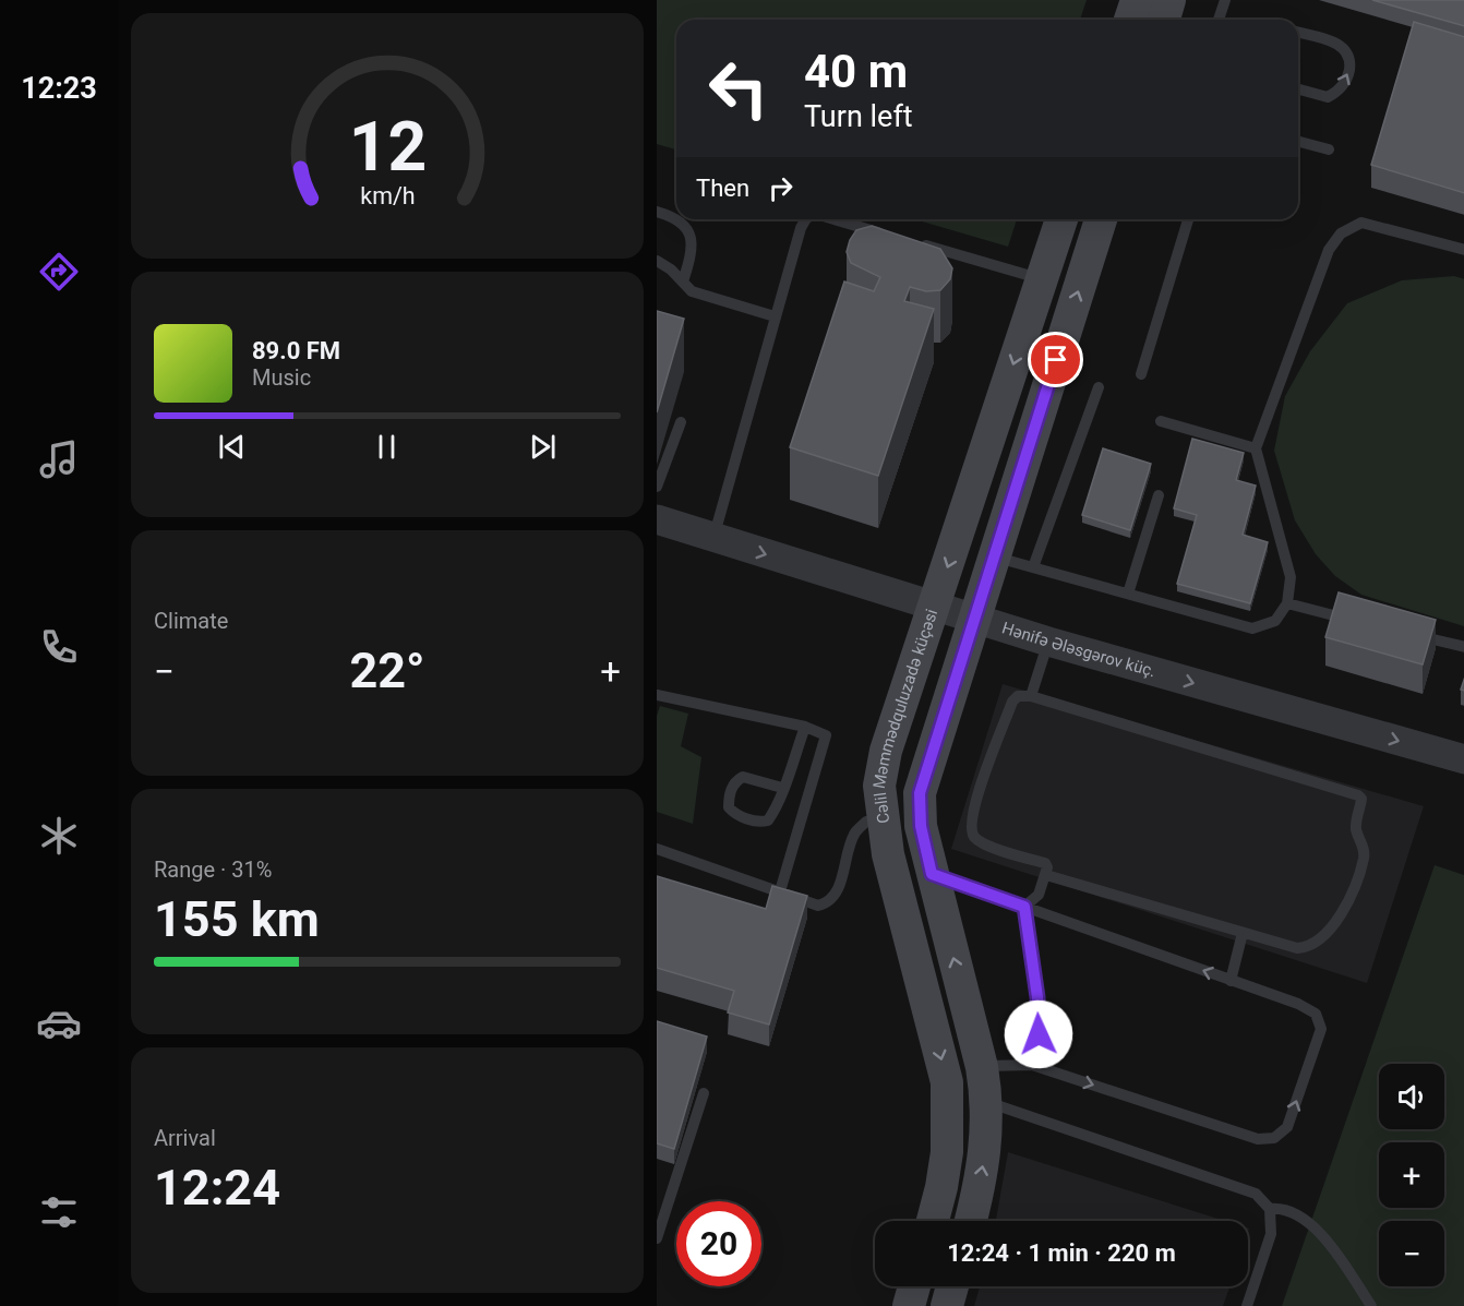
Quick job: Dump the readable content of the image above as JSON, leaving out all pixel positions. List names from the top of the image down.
{
  "streets": {
    "main road": ["Cəlil Məmmədquluzadə küçəsi"],
    "street": ["Hənifə Ələsgərov küç."]
  },
  "crossings": [
    ["Hənifə Ələsgərov küç.", "Cəlil Məmmədquluzadə küçəsi"]
  ],
  "one_way": ["Hənifə Ələsgərov küç."],
  "page": {
    "tabs": "12:23",
    "turn": ["40 m", "Turn left"],
    "then": "Then",
    "song": ["89.0 FM", "Music"],
    "tile": [
      "Climate",
      ["Range · 31%", "155 km"],
      ["Arrival", "12:24"]
    ],
    "heat": ["−", "22°", "+"],
    "map_buttons": ["+", "−"],
    "limit": "20",
    "trip": "12:24 · 1 min · 220 m",
    "gauge": ["12", "km/h"]
  }
}
